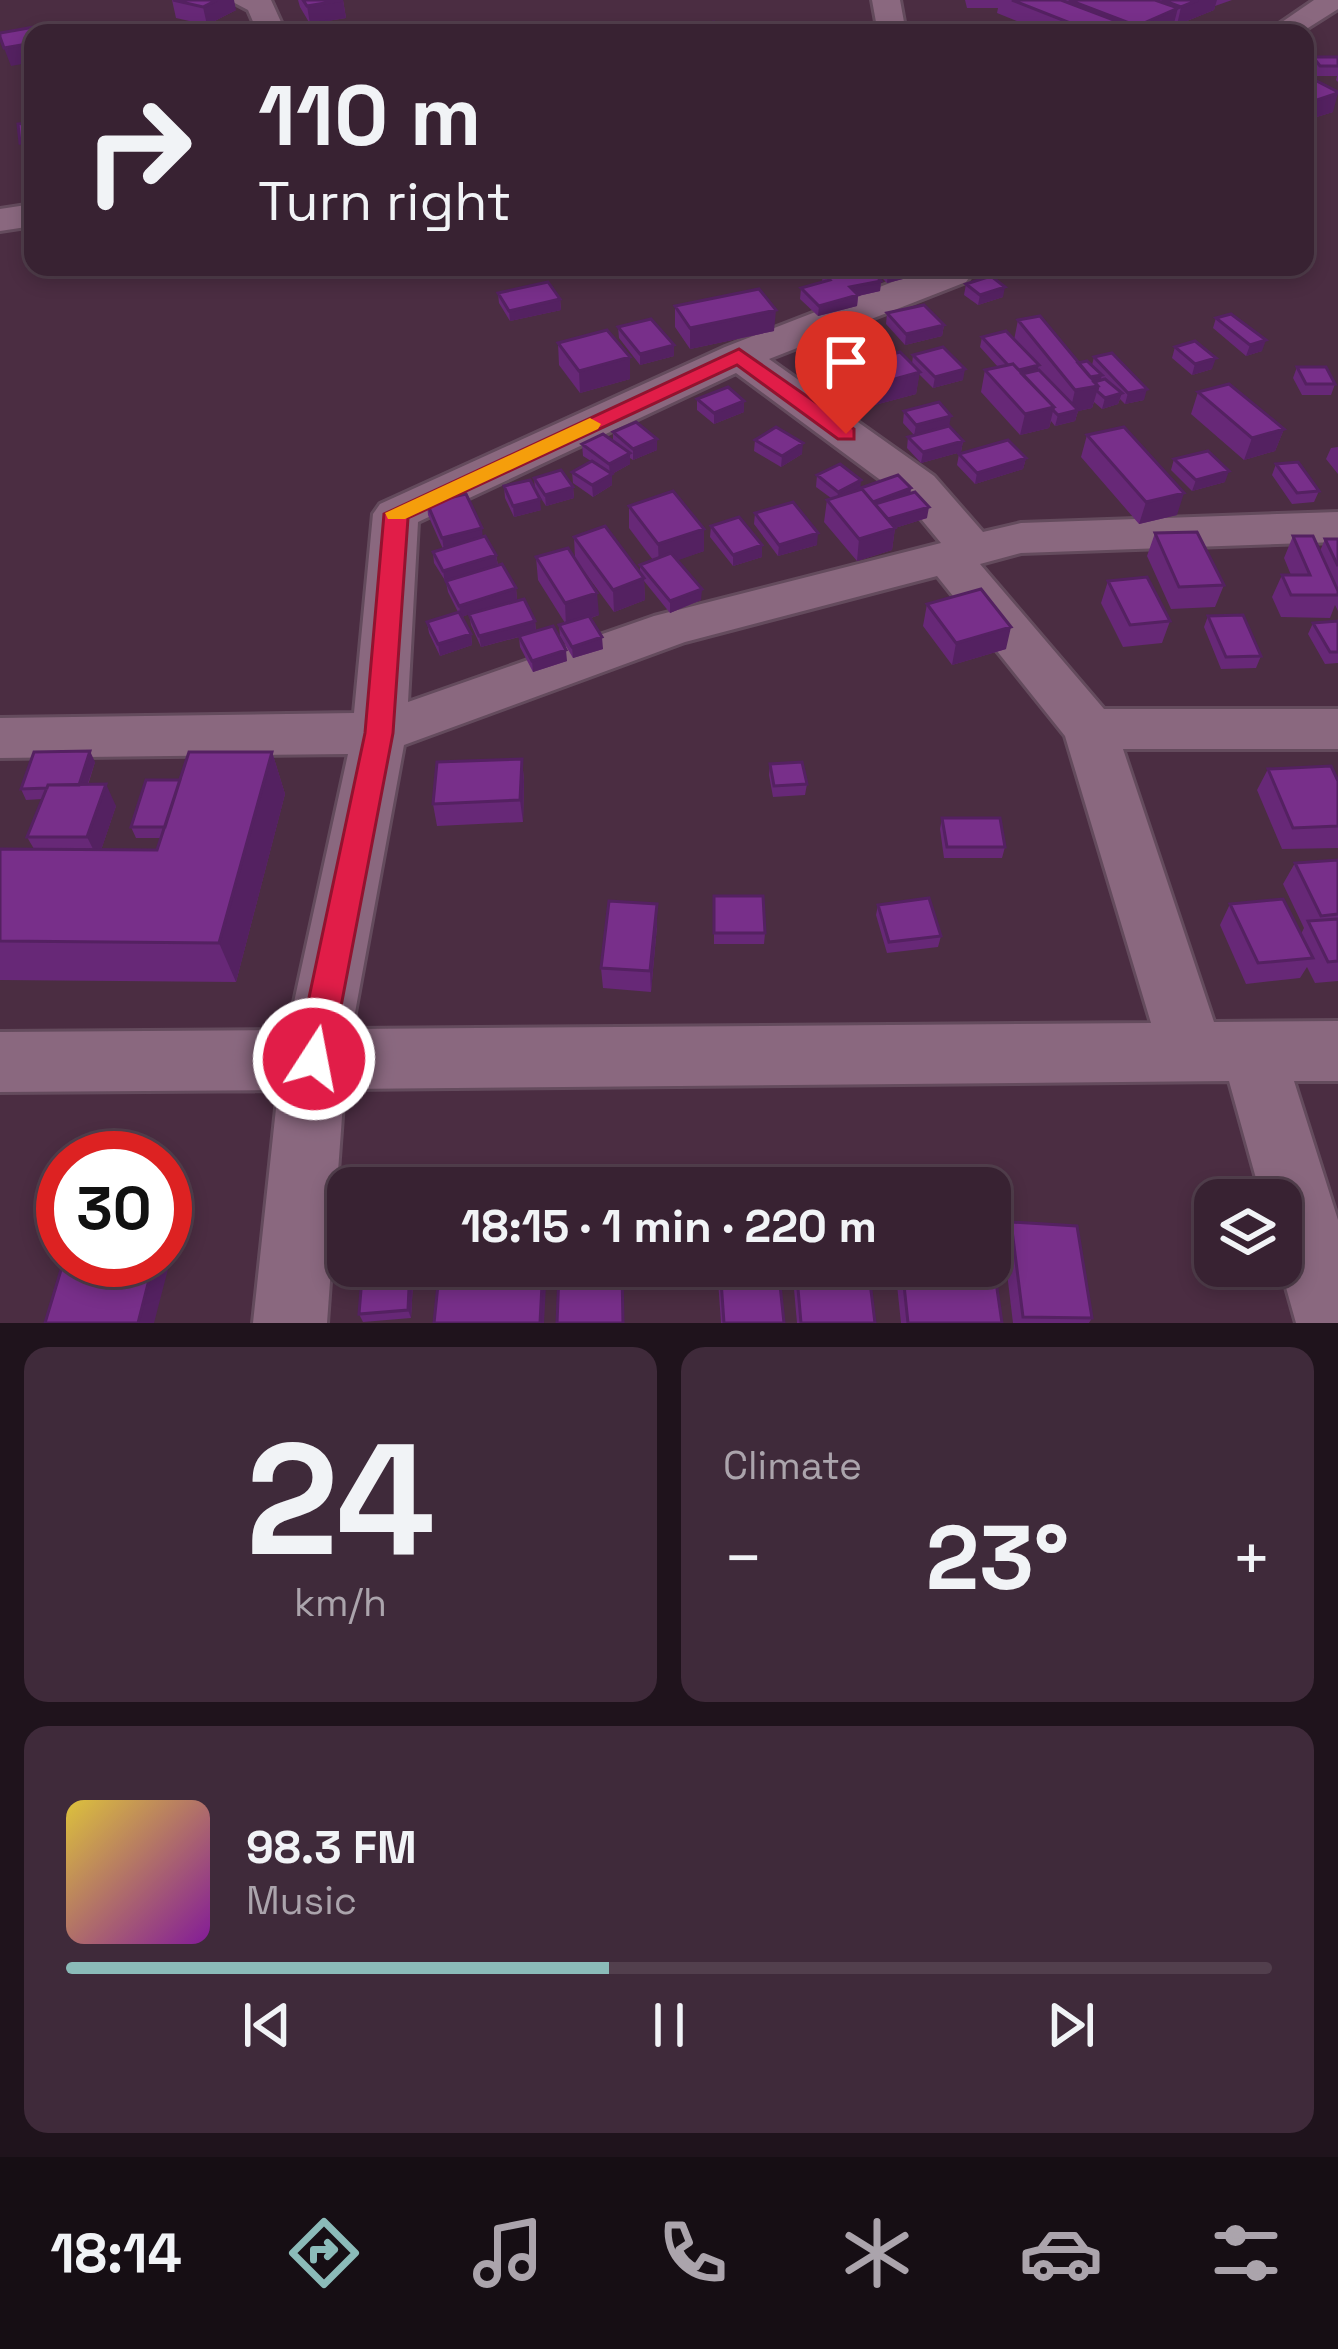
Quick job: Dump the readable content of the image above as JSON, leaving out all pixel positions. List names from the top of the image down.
{
  "page": {
    "turn": ["110 m", "Turn right"],
    "limit": "30",
    "trip": "18:15 · 1 min · 220 m",
    "tile": [
      ["24", "km/h"],
      "Climate"
    ],
    "heat": ["−", "23°", "+"],
    "song": ["98.3 FM", "Music"],
    "tabs": "18:14"
  }
}
